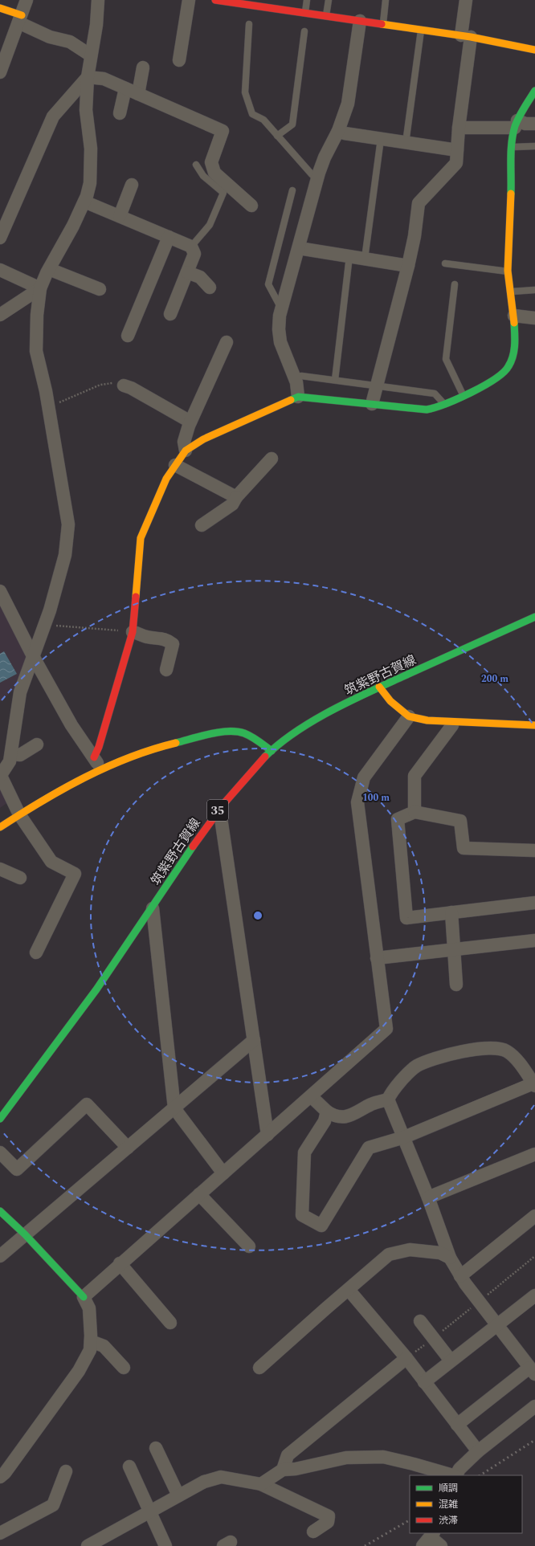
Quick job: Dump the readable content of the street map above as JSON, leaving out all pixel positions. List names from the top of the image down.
{
  "streets": {
    "street": ["筑紫野古賀線", "35"]
  },
  "legend": ["順調", "混雑", "渋滞"],
  "rings": ["200 m", "100 m"]
}
